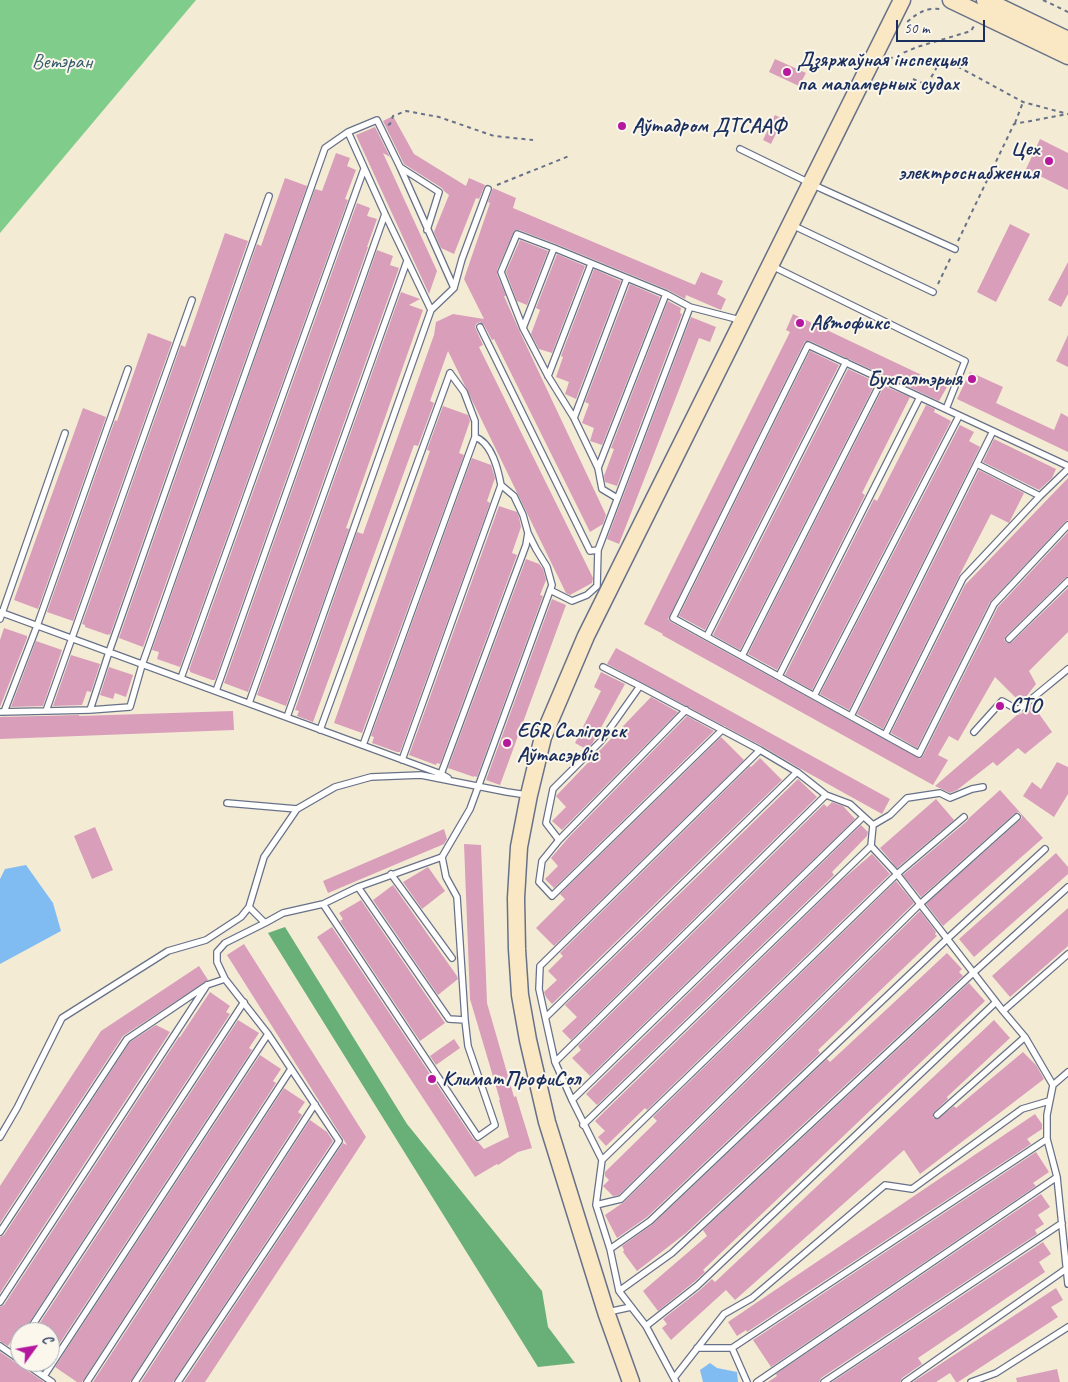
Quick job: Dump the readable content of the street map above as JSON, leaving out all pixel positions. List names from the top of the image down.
{
  "parks": ["Ветэран"],
  "places": [
    "Дзяржаўная інспекцыя па маламерных судах",
    "Аўтадром ДТСААФ",
    "Цех электроснабжения",
    "Автофикс",
    "Бухгалтэрыя",
    "СТО",
    "EGR Салігорск Аўтасэрвіс",
    "КлиматПрофиСол"
  ],
  "scale_bar": "50 m",
  "north": "top right"
}
